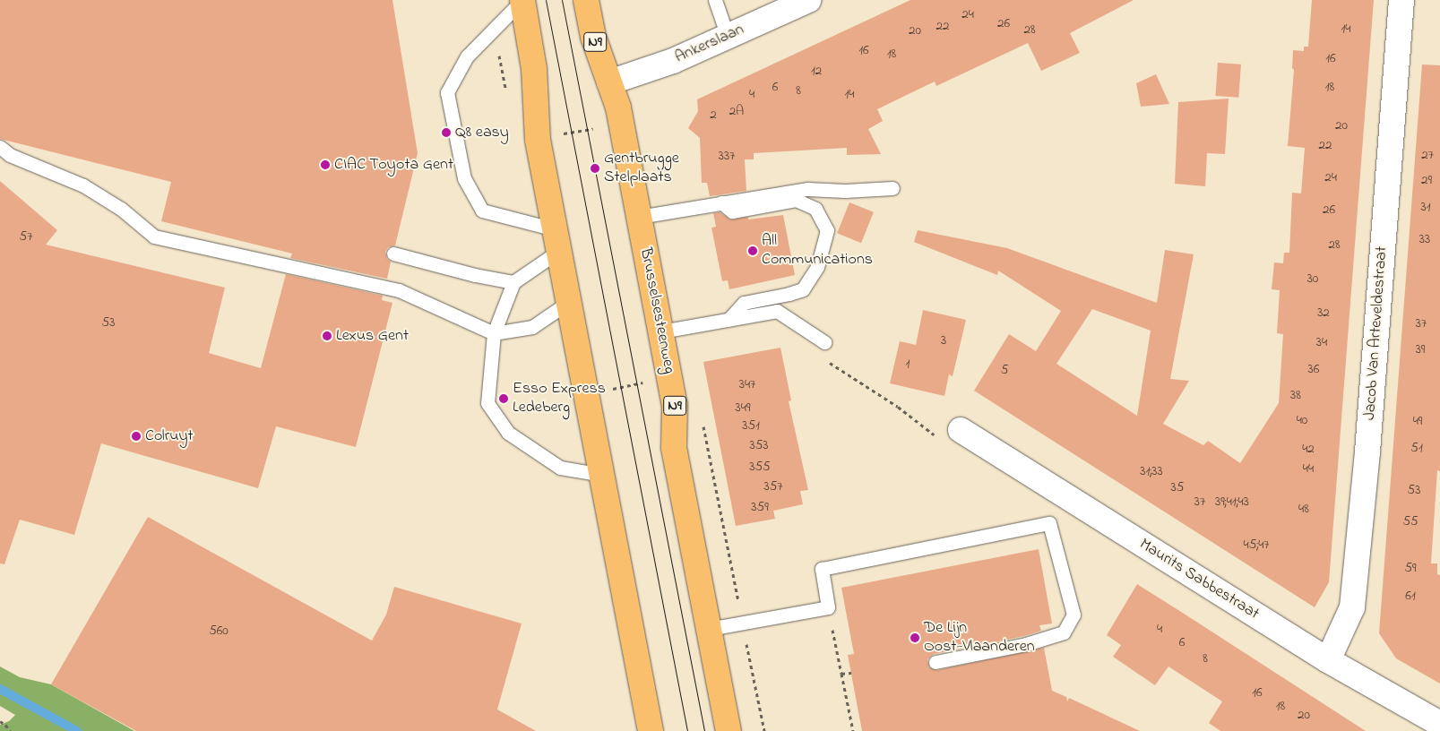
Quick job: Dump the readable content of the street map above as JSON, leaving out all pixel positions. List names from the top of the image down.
{
  "streets": {
    "main road": ["N9", "Brusselsesteenweg"],
    "street": ["Ankerslaan", "Jacob Van Arteveldestraat", "Maurits Sabbestraat"]
  },
  "crossings": [
    ["Ankerslaan", "Brusselsesteenweg"],
    ["Jacob Van Arteveldestraat", "Maurits Sabbestraat"]
  ],
  "places": [
    "Q8 easy",
    "CIAC Toyota Gent",
    "Gentbrugge Stelplaats",
    "All Communications",
    "Lexus Gent",
    "Esso Express Ledeberg",
    "Colruyt",
    "De Lijn Oost-Vlaanderen"
  ],
  "house_numbers": [
    "24",
    "26",
    "22",
    "14",
    "28",
    "20",
    "16",
    "18",
    "16",
    "12",
    "6",
    "18",
    "8",
    "4",
    "14",
    "2A",
    "2",
    "20",
    "22",
    "27",
    "337",
    "24",
    "29",
    "31",
    "26",
    "57",
    "33",
    "28",
    "30",
    "32",
    "53",
    "37",
    "3",
    "34",
    "39",
    "1",
    "36",
    "5",
    "347",
    "38",
    "349",
    "40",
    "49",
    "351",
    "353",
    "51",
    "42",
    "355",
    "44",
    "31;33",
    "357",
    "35",
    "53",
    "37",
    "39;41;43",
    "359",
    "48",
    "55",
    "45;47",
    "59",
    "61",
    "4",
    "560",
    "6",
    "8",
    "16",
    "18",
    "20"
  ]
}
